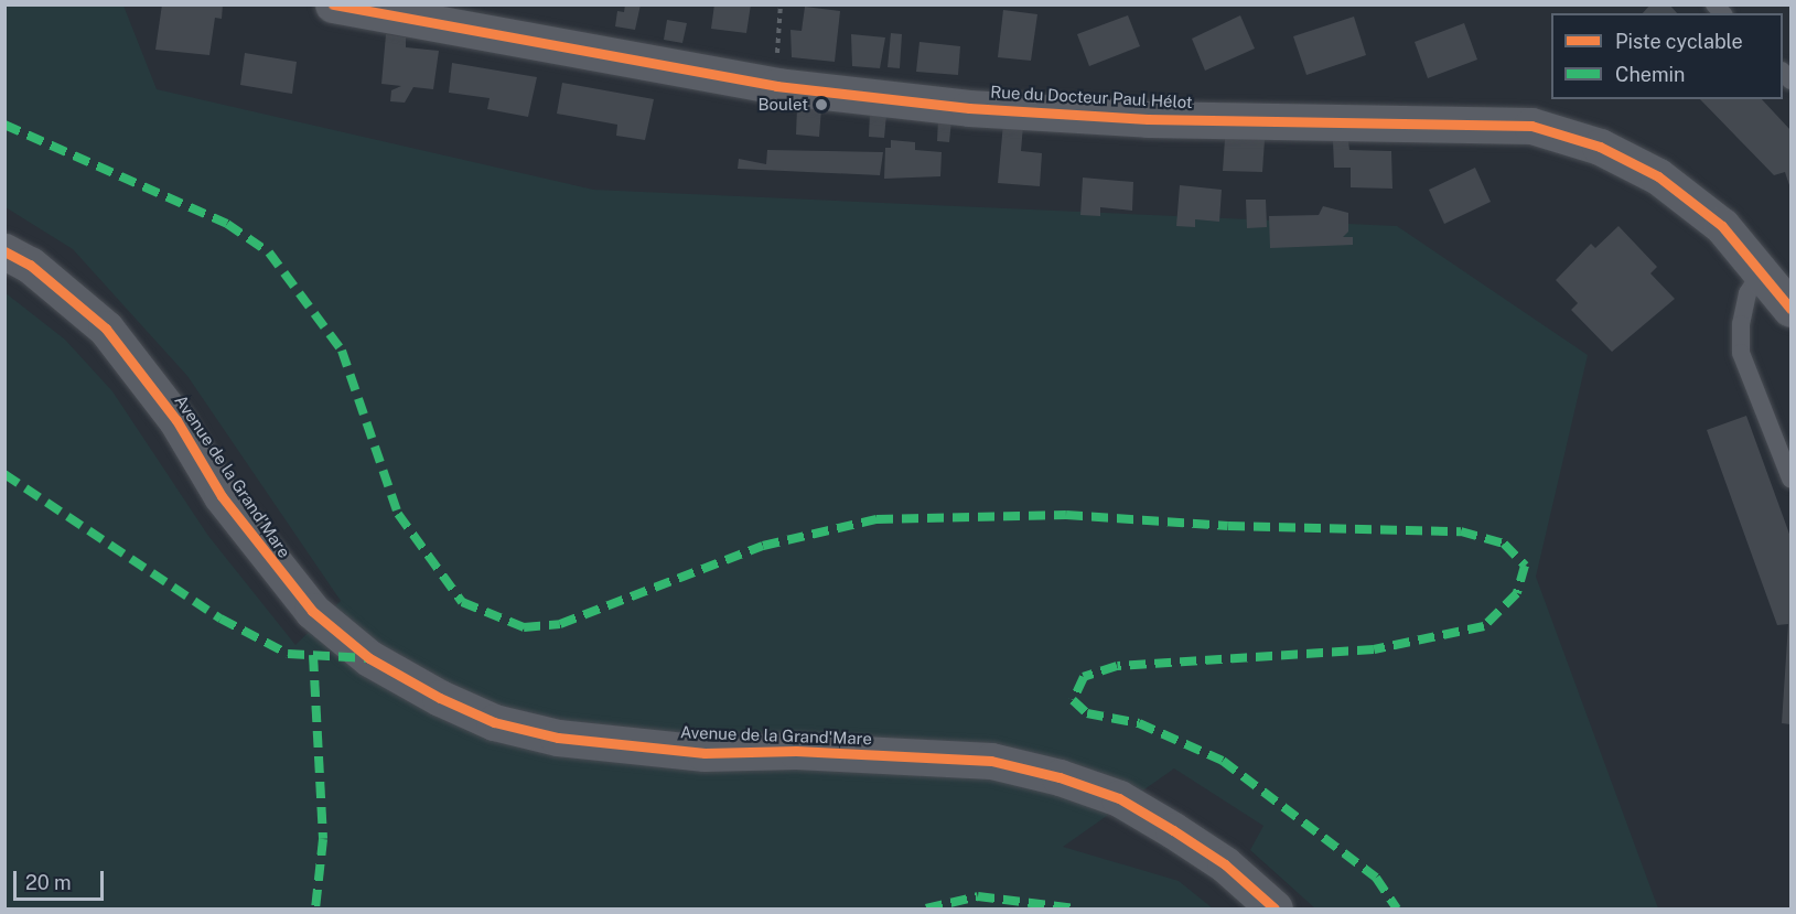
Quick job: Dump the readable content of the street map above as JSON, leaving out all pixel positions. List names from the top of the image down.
{
  "streets": {
    "street": ["Rue du Docteur Paul Hélot", "Avenue de la Grand'Mare"]
  },
  "places": ["Boulet"],
  "legend": ["Piste cyclable", "Chemin"],
  "scale_bar": "20 m"
}
